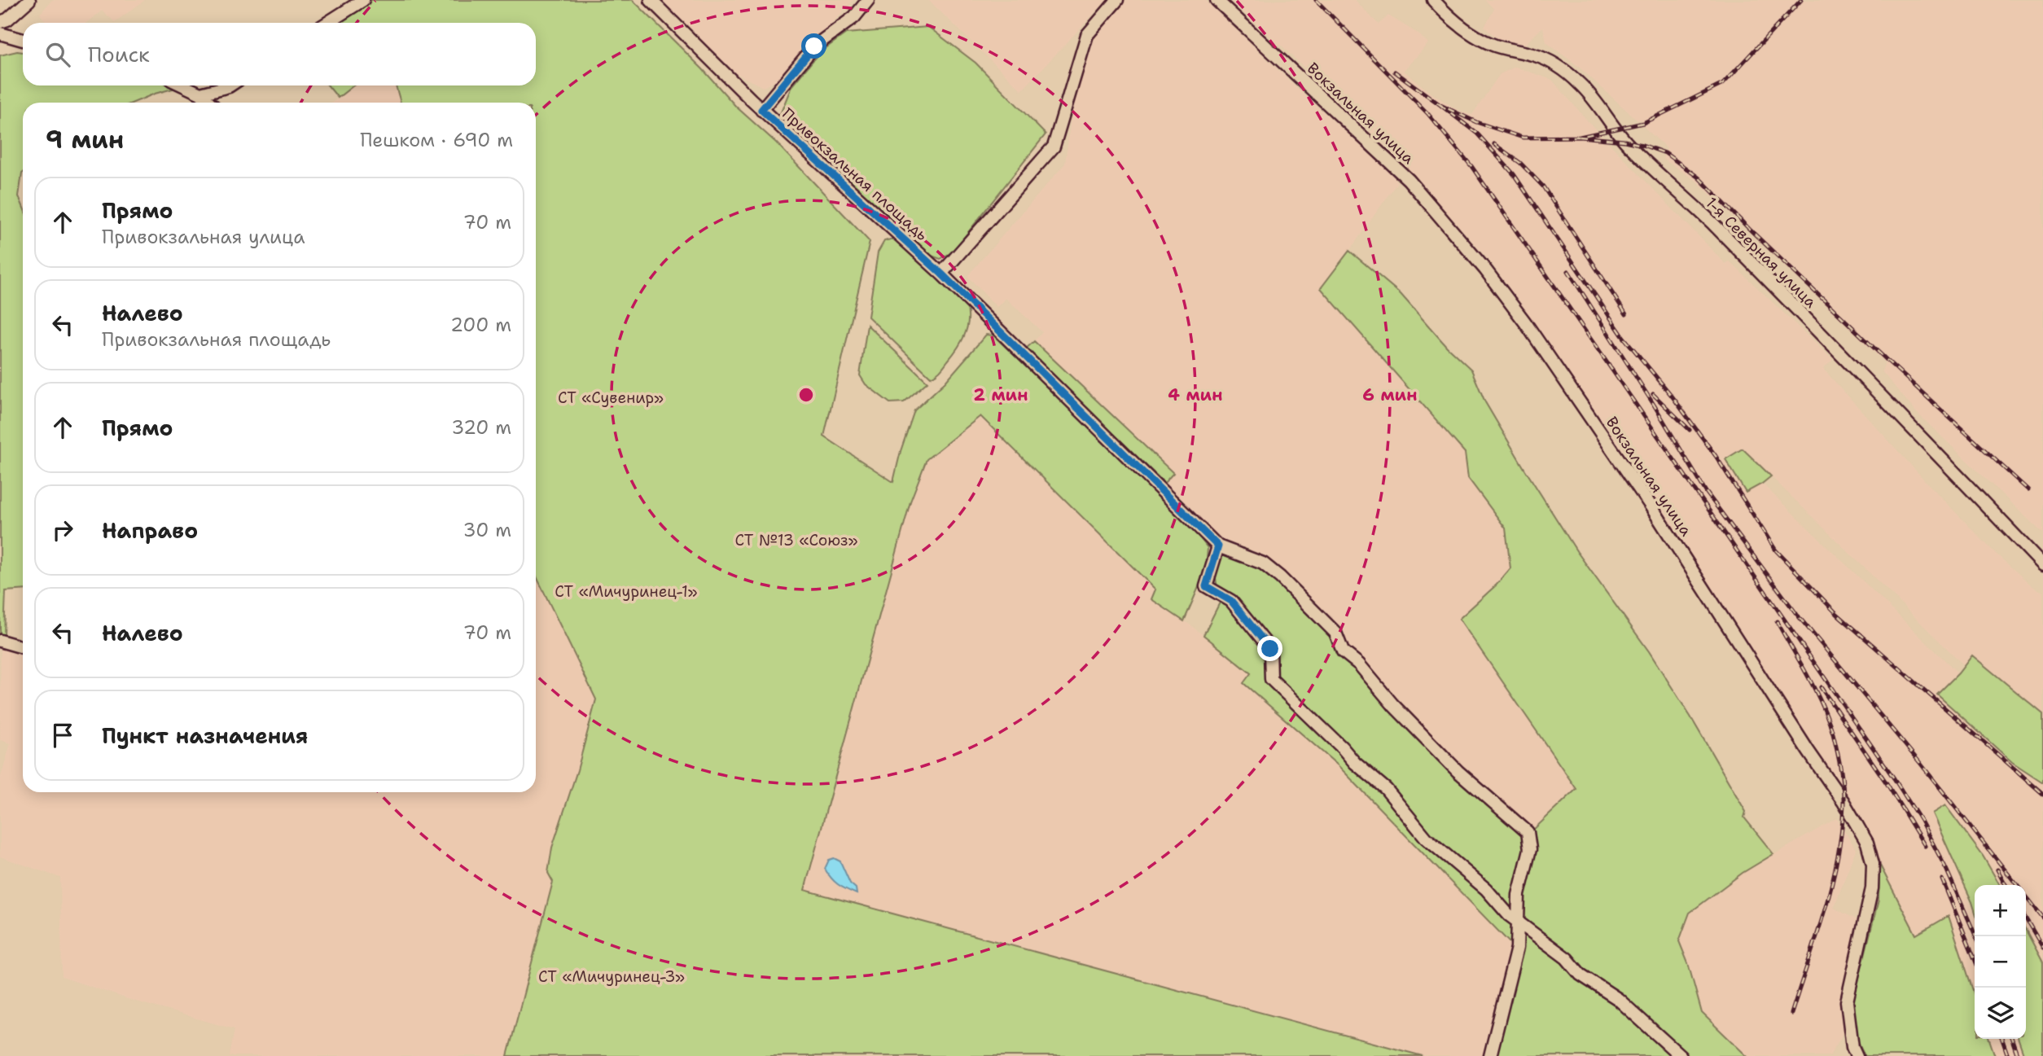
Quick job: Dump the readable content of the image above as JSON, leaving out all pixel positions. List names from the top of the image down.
{
  "streets": {
    "street": ["Вокзальная улица", "Привокзальная площадь", "1-я Северная улица"]
  },
  "parks": [
    "СТ «Сувенир»",
    "СТ №13 «Союз»",
    "СТ «Мичуринец-1»",
    "СТ «Мичуринец-3»"
  ],
  "page": {
    "search": "Поиск",
    "heading": ["9 мин", "Пешком · 690 m"],
    "list": [
      ["Прямо", "Привокзальная улица", "70 m"],
      ["Налево", "Привокзальная площадь", "200 m"],
      ["Прямо", "320 m"],
      ["Направо", "30 m"],
      ["Налево", "70 m"],
      "Пункт назначения"
    ],
    "map_buttons": ["+", "−"]
  },
  "rings": ["2 мин", "4 мин", "6 мин"]
}
